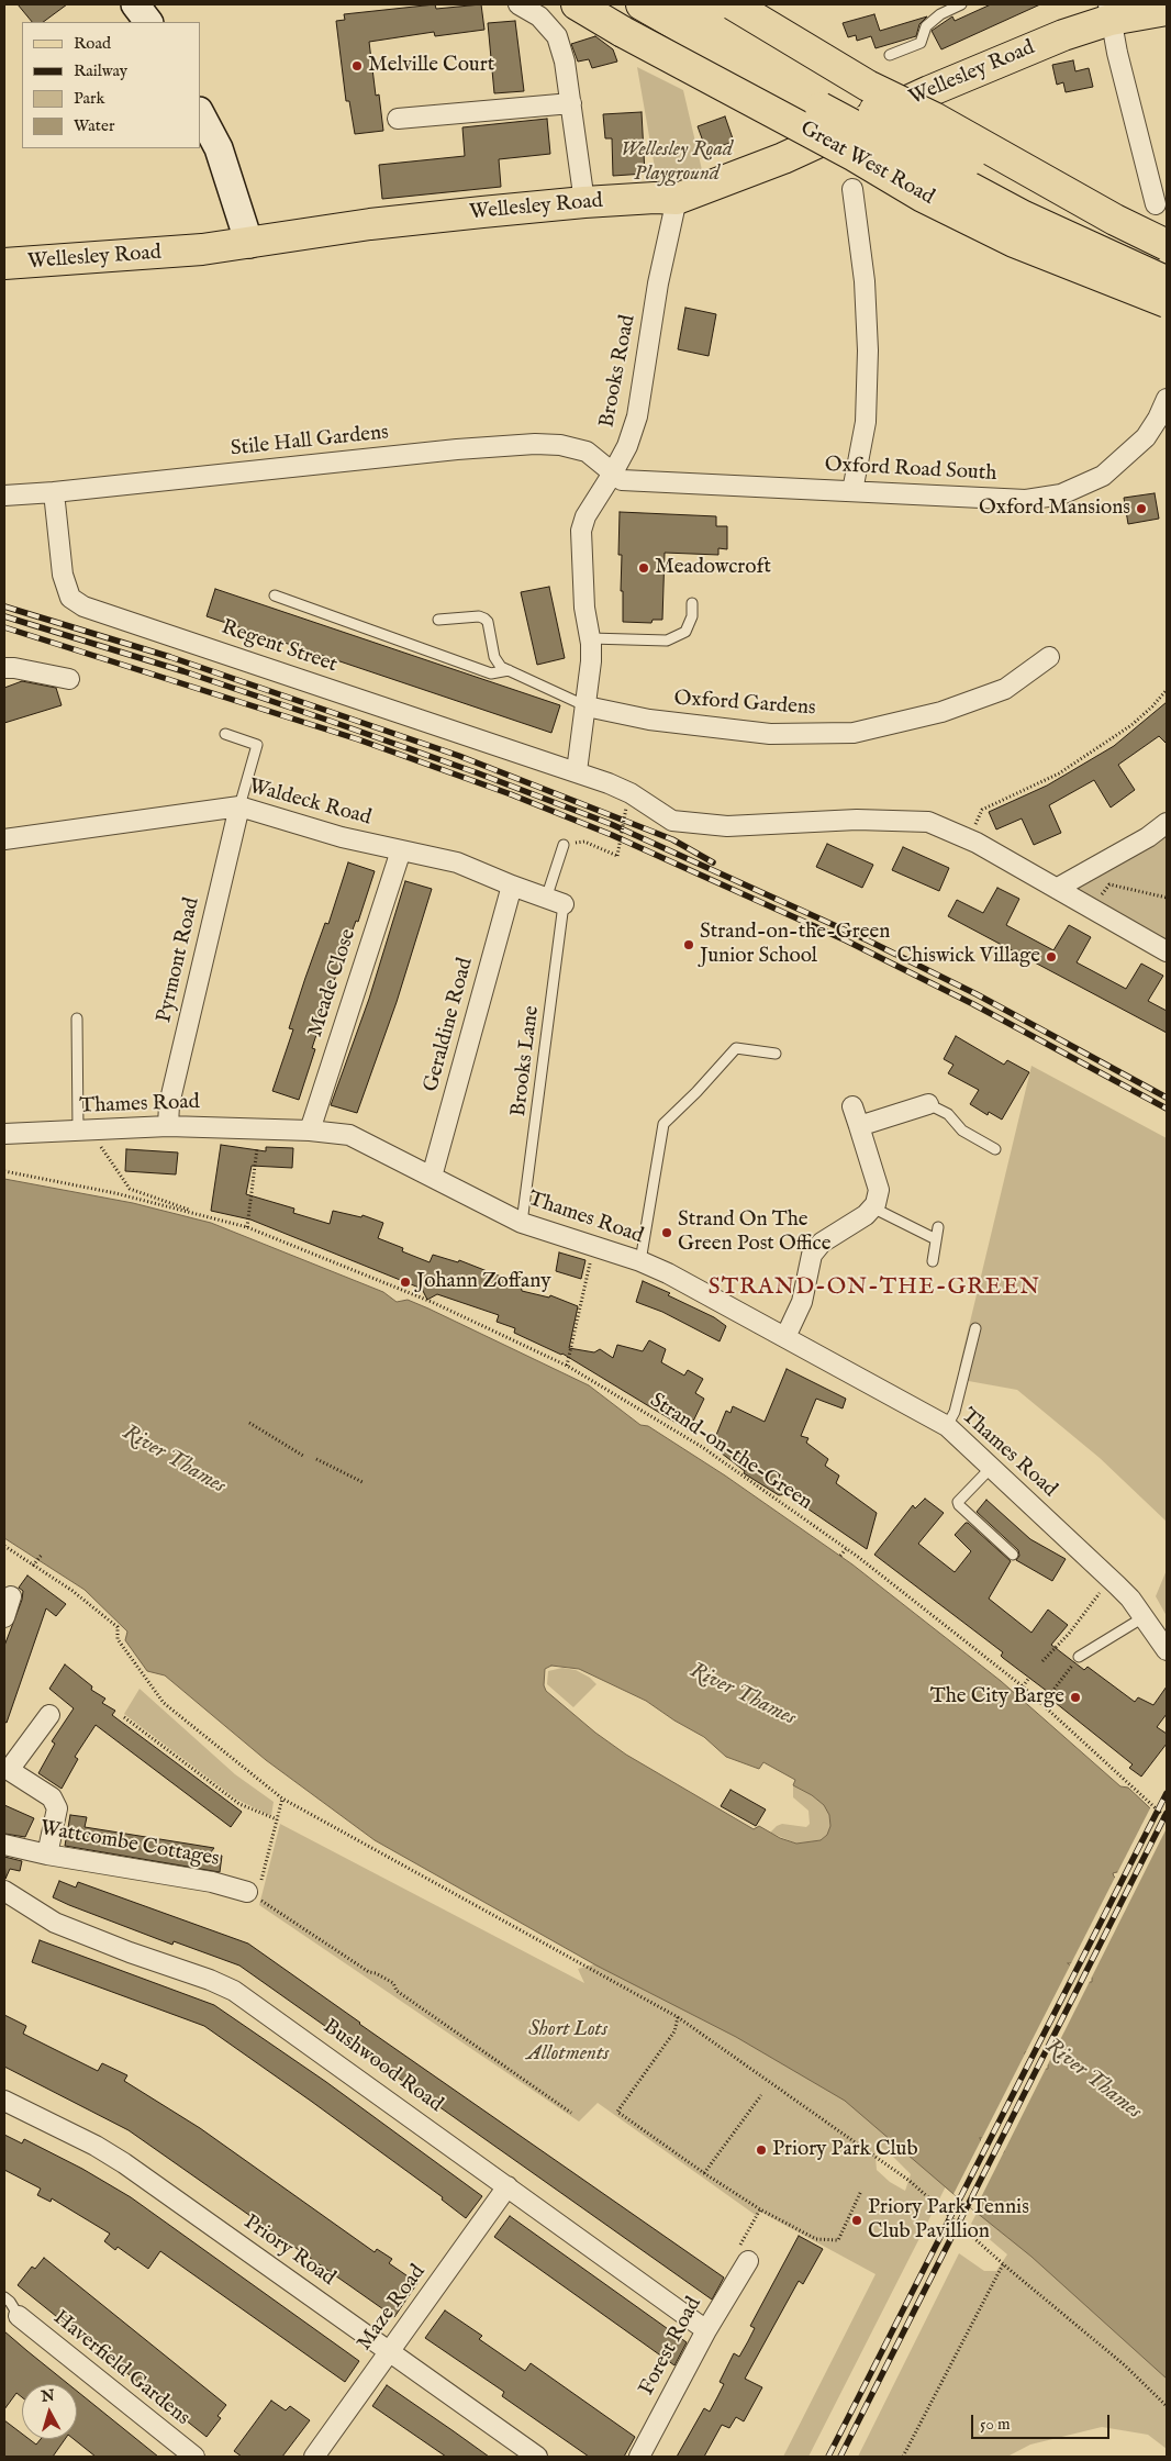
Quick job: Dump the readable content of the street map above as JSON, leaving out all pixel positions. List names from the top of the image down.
{
  "streets": {
    "main road": ["Wellesley Road", "Great West Road"],
    "street": [
      "Brooks Road",
      "Stile Hall Gardens",
      "Oxford Road South",
      "Regent Street",
      "Oxford Gardens",
      "Waldeck Road",
      "Pyrmont Road",
      "Meade Close",
      "Geraldine Road",
      "Thames Road",
      "Wattcombe Cottages",
      "Bushwood Road",
      "Priory Road",
      "Maze Road",
      "Forest Road",
      "Haverfield Gardens"
    ],
    "lane": ["Brooks Lane"],
    "path": ["Strand-on-the-Green"]
  },
  "crossings": [
    ["Wellesley Road", "Brooks Road"],
    ["Brooks Road", "Stile Hall Gardens"],
    ["Brooks Road", "Oxford Road South"],
    ["Brooks Road", "Regent Street"],
    ["Brooks Road", "Oxford Gardens"],
    ["Stile Hall Gardens", "Oxford Road South"],
    ["Stile Hall Gardens", "Regent Street"],
    ["Waldeck Road", "Pyrmont Road"],
    ["Waldeck Road", "Meade Close"],
    ["Waldeck Road", "Geraldine Road"],
    ["Waldeck Road", "Brooks Lane"],
    ["Pyrmont Road", "Thames Road"],
    ["Meade Close", "Thames Road"],
    ["Geraldine Road", "Thames Road"],
    ["Brooks Lane", "Thames Road"],
    ["Bushwood Road", "Maze Road"],
    ["Bushwood Road", "Forest Road"],
    ["Priory Road", "Maze Road"]
  ],
  "districts": ["STRAND-ON-THE-GREEN"],
  "water": ["River Thames"],
  "parks": ["Wellesley Road Playground", "Short Lots Allotments"],
  "places": [
    "Melville Court",
    "Oxford Mansions",
    "Meadowcroft",
    "Strand-on-the-Green Junior School",
    "Chiswick Village",
    "Strand On The Green Post Office",
    "Johann Zoffany",
    "The City Barge",
    "Priory Park Club",
    "Priory Park Tennis Club Pavillion"
  ],
  "legend": [
    "Road",
    "Railway",
    "Park",
    "Water"
  ],
  "scale_bar": "50 m",
  "north": "top"
}
